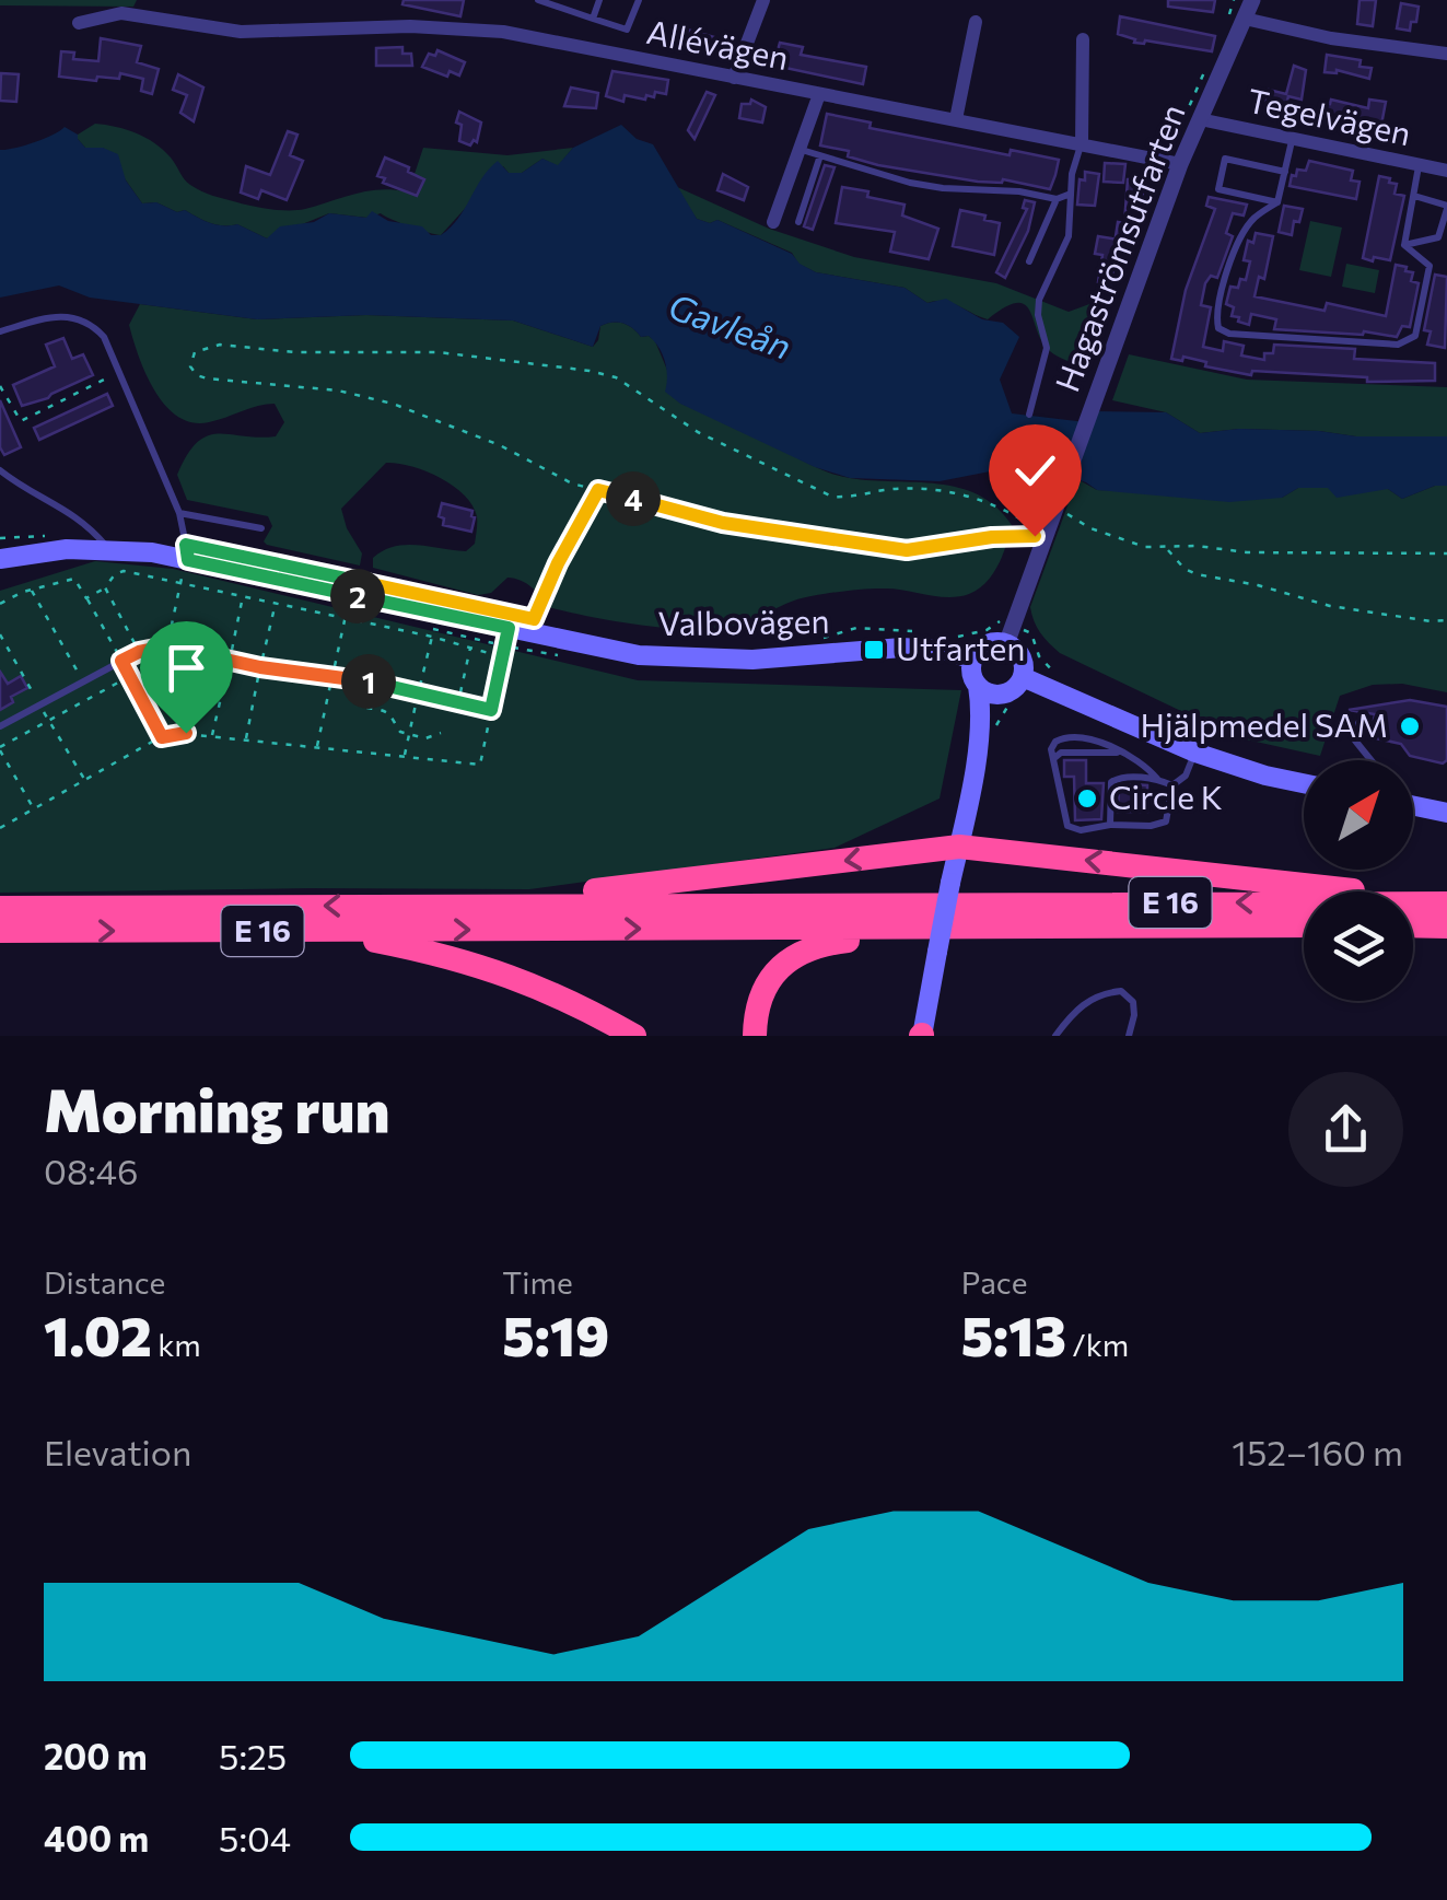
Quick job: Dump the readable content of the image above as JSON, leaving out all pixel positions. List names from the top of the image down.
{
  "streets": {
    "highway": ["E 16"],
    "main road": ["Valbovägen"],
    "street": ["Allévägen", "Tegelvägen", "Hagaströmsutfarten"]
  },
  "crossings": [
    ["Allévägen", "Hagaströmsutfarten"],
    ["Tegelvägen", "Hagaströmsutfarten"],
    ["Hagaströmsutfarten", "Valbovägen"]
  ],
  "water": ["Gavleån"],
  "places": {
    "transit": ["Utfarten"],
    "other": ["Hjälpmedel SAM", "Circle K"]
  },
  "north": "top right",
  "page": {
    "pins": ["4", "2", "1"],
    "heading": ["Morning run", "08:46"],
    "stats": [
      ["Distance", "1.02 km"],
      ["Time", "5:19"],
      ["Pace", "5:13 /km"]
    ],
    "chart": ["Elevation", "152–160 m"],
    "list": [
      {
        "name": "200 m",
        "note": "5:25"
      },
      {
        "name": "400 m",
        "note": "5:04"
      }
    ]
  }
}
